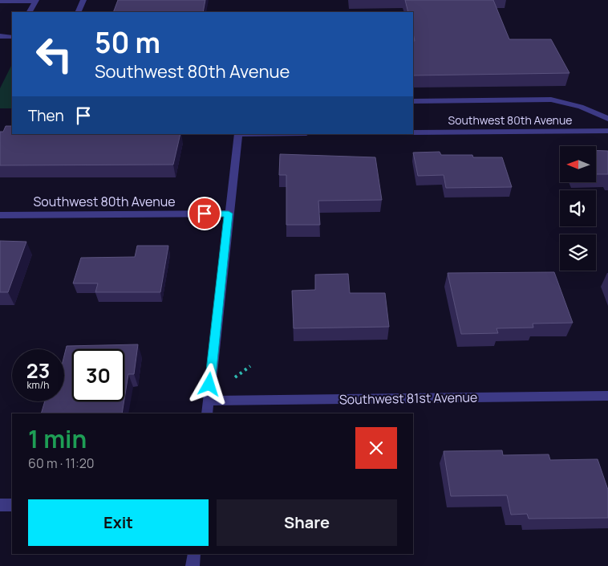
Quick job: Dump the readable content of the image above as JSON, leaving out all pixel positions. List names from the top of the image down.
{
  "streets": {
    "street": ["Southwest 80th Avenue", "Southwest 81st Avenue"]
  },
  "north": "left",
  "page": {
    "turn": ["50 m", "Southwest 80th Avenue"],
    "then": "Then",
    "speed": "23 km/h",
    "limit": "30",
    "heading": ["1 min", "60 m · 11:20"],
    "buttons": ["Exit", "Share"]
  }
}
